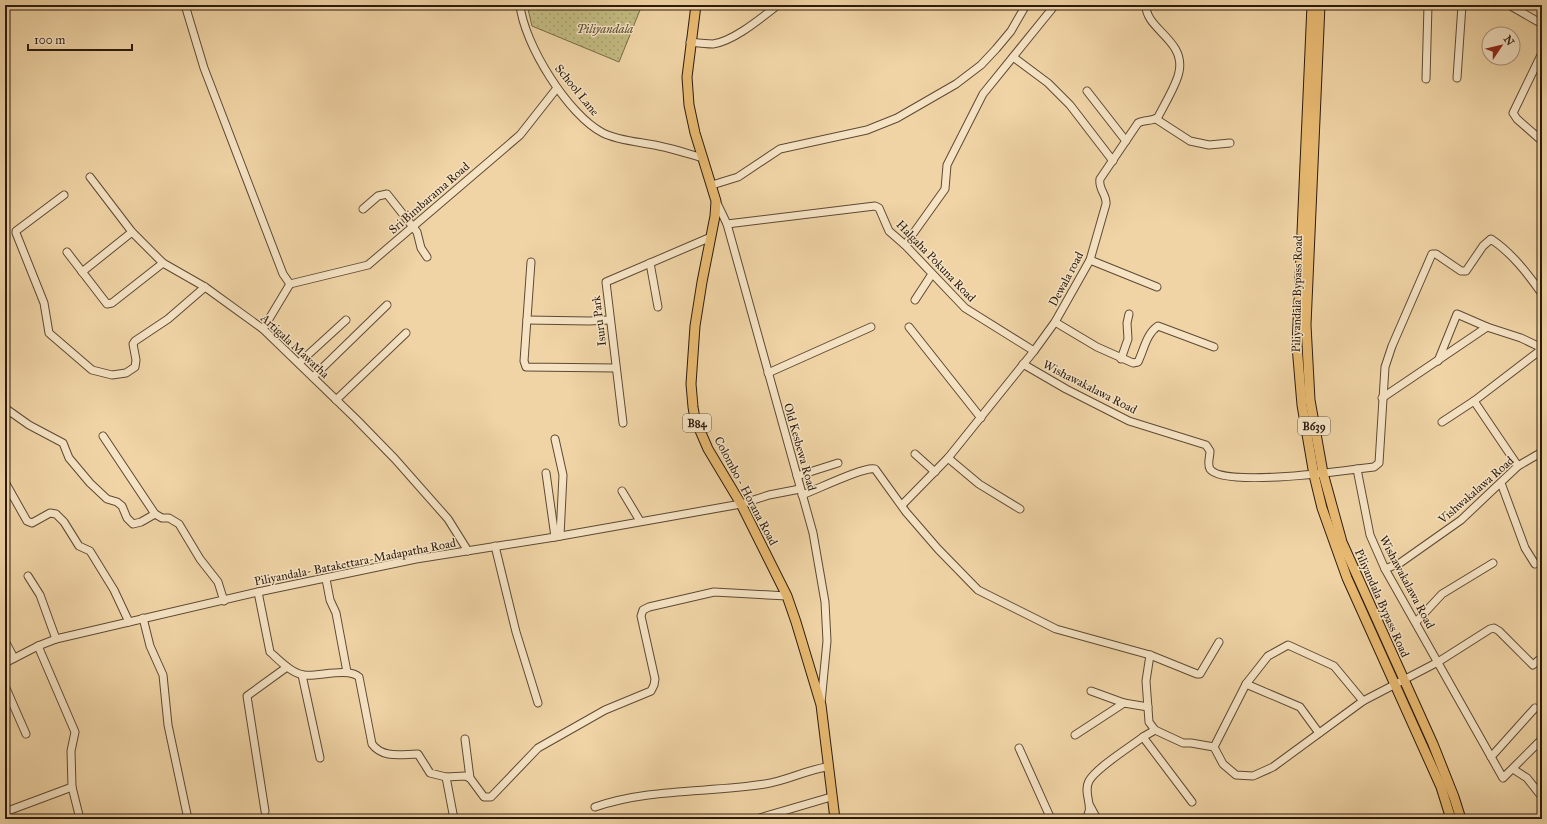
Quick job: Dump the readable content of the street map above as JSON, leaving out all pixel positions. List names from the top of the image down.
{
  "streets": {
    "main road": [
      "Piliyandala Bypass Road",
      "B84",
      "B639",
      "Colombo - Horana Road"
    ],
    "street": [
      "School Lane",
      "Sri Bimbarama Road",
      "Halgaha Pokuna Road",
      "Dewala road",
      "Isuru Park",
      "Artigala Mawatha",
      "Wishawakalawa Road",
      "Old Kesbewa Road",
      "Vishwakalawa Road",
      "Piliyandala- Batakettara-Madapatha Road"
    ]
  },
  "crossings": [
    ["School Lane", "Sri Bimbarama Road"],
    ["School Lane", "Colombo - Horana Road"],
    ["Halgaha Pokuna Road", "Dewala road"],
    ["Halgaha Pokuna Road", "Old Kesbewa Road"],
    ["Dewala road", "Wishawakalawa Road"],
    ["Piliyandala Bypass Road", "Wishawakalawa Road"],
    ["Isuru Park", "Colombo - Horana Road"],
    ["Artigala Mawatha", "Piliyandala- Batakettara-Madapatha Road"],
    ["Wishawakalawa Road", "Vishwakalawa Road"],
    ["Old Kesbewa Road", "Colombo - Horana Road"],
    ["Old Kesbewa Road", "Piliyandala- Batakettara-Madapatha Road"],
    ["Colombo - Horana Road", "Piliyandala- Batakettara-Madapatha Road"]
  ],
  "parks": ["Piliyandala"],
  "scale_bar": "100 m",
  "north": "top right"
}
